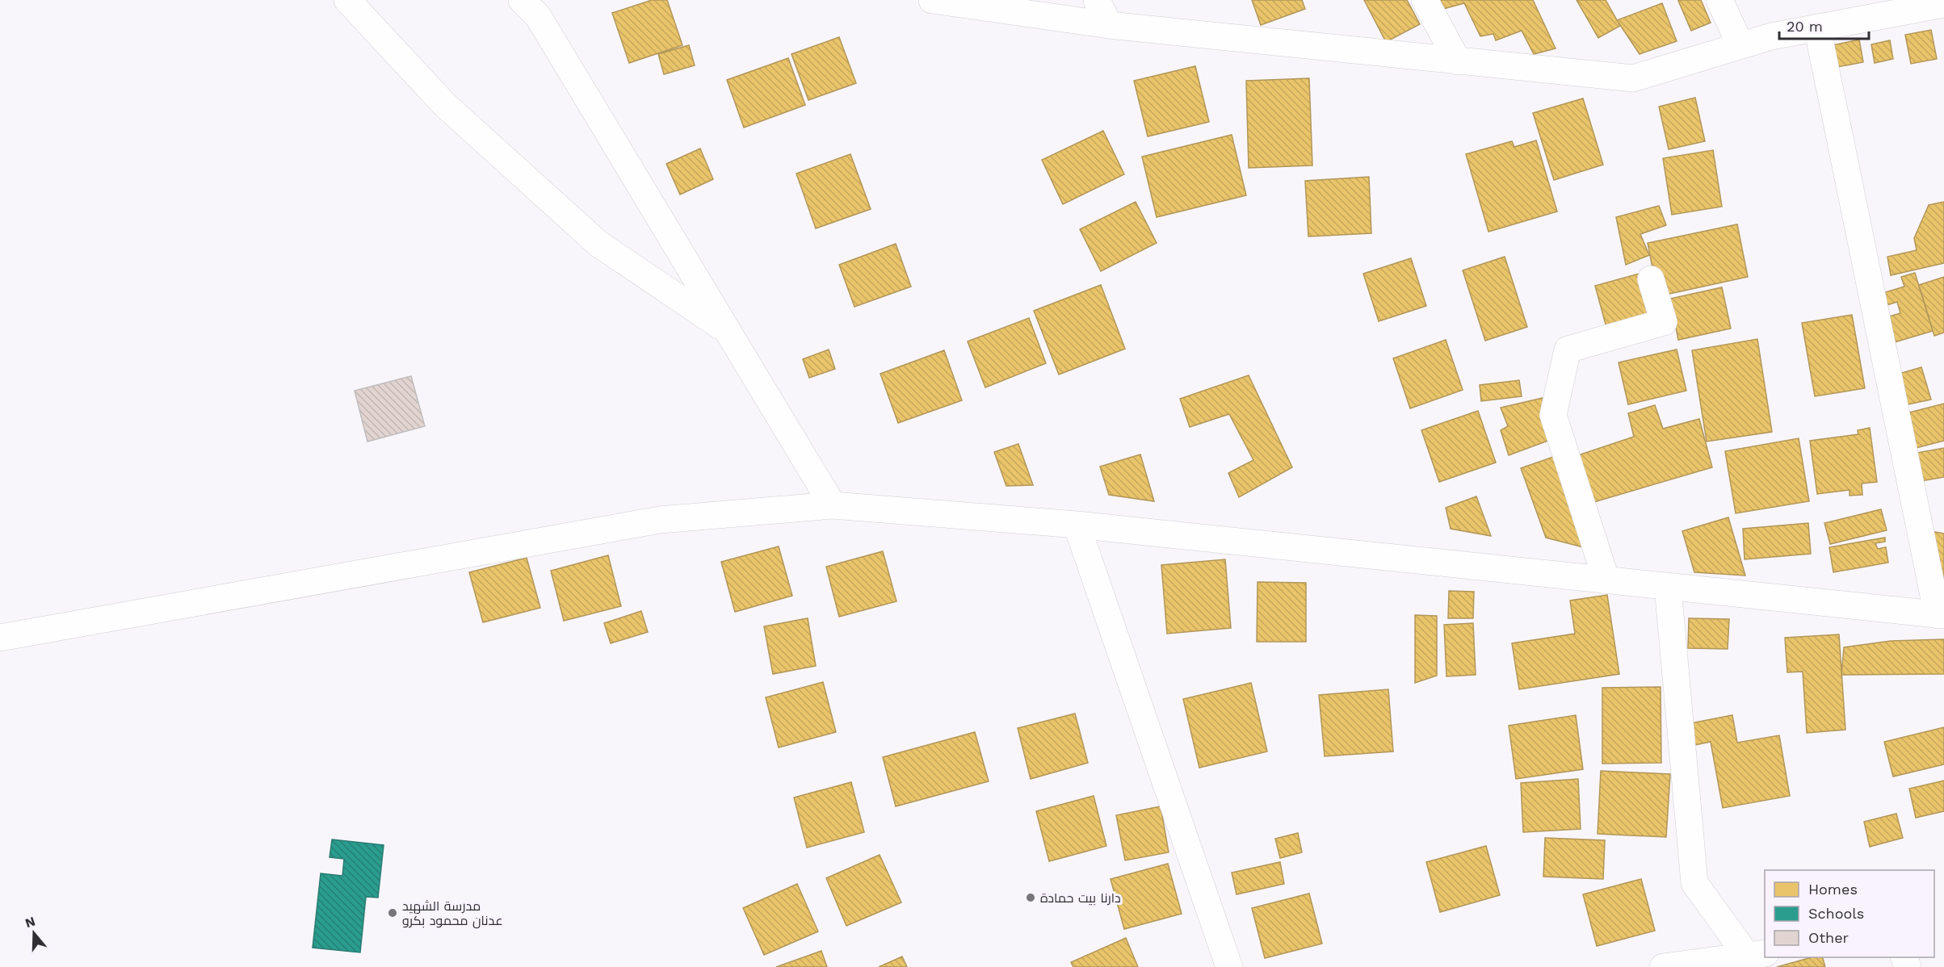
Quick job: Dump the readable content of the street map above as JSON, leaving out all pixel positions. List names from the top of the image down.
{
  "places": ["دارنا بيت حمادة", "مدرسة الشهيد عدنان محمود بكرو"],
  "legend": ["Homes", "Schools", "Other"],
  "scale_bar": "20 m",
  "north": "top"
}
